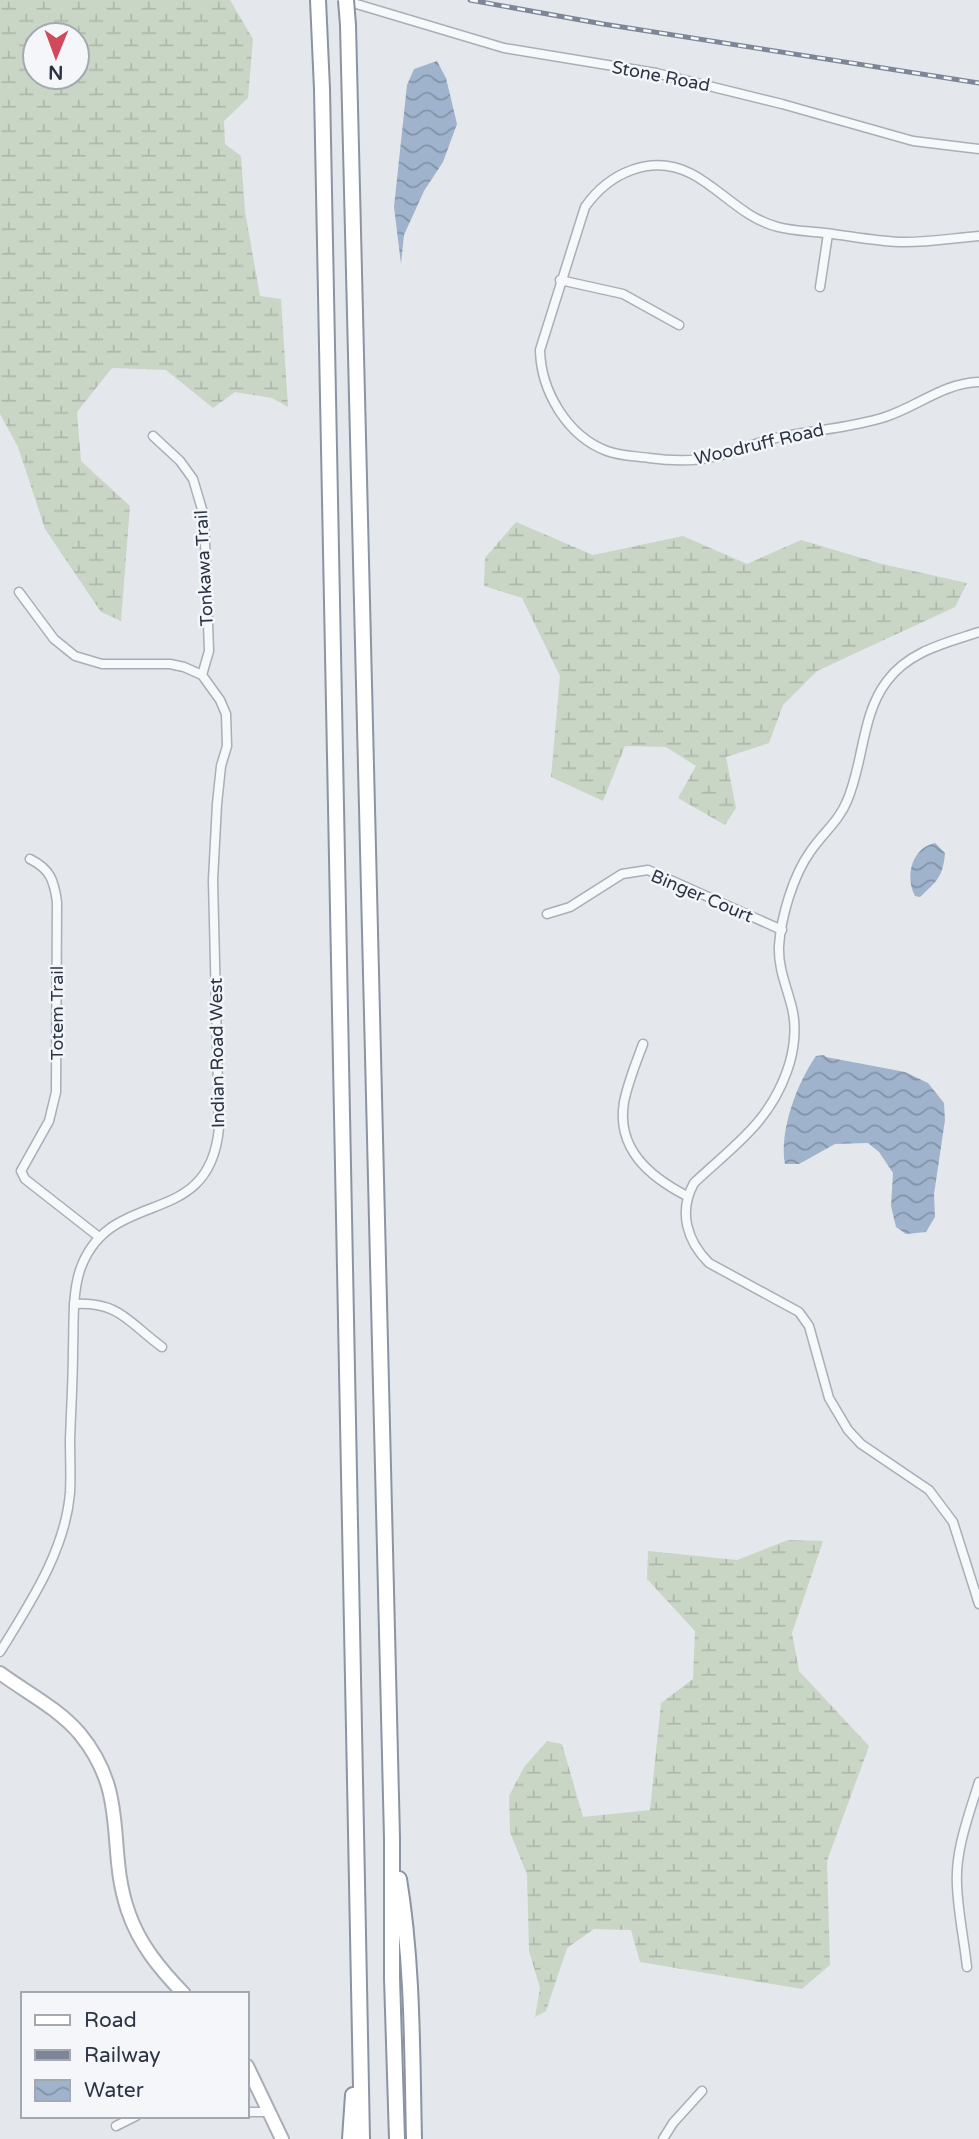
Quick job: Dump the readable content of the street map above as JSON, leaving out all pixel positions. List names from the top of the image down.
{
  "streets": {
    "street": [
      "Stone Road",
      "Woodruff Road",
      "Tonkawa Trail",
      "Binger Court",
      "Totem Trail",
      "Indian Road West"
    ]
  },
  "crossings": [
    ["Tonkawa Trail", "Indian Road West"],
    ["Totem Trail", "Indian Road West"]
  ],
  "legend": ["Road", "Railway", "Water"],
  "north": "bottom"
}
